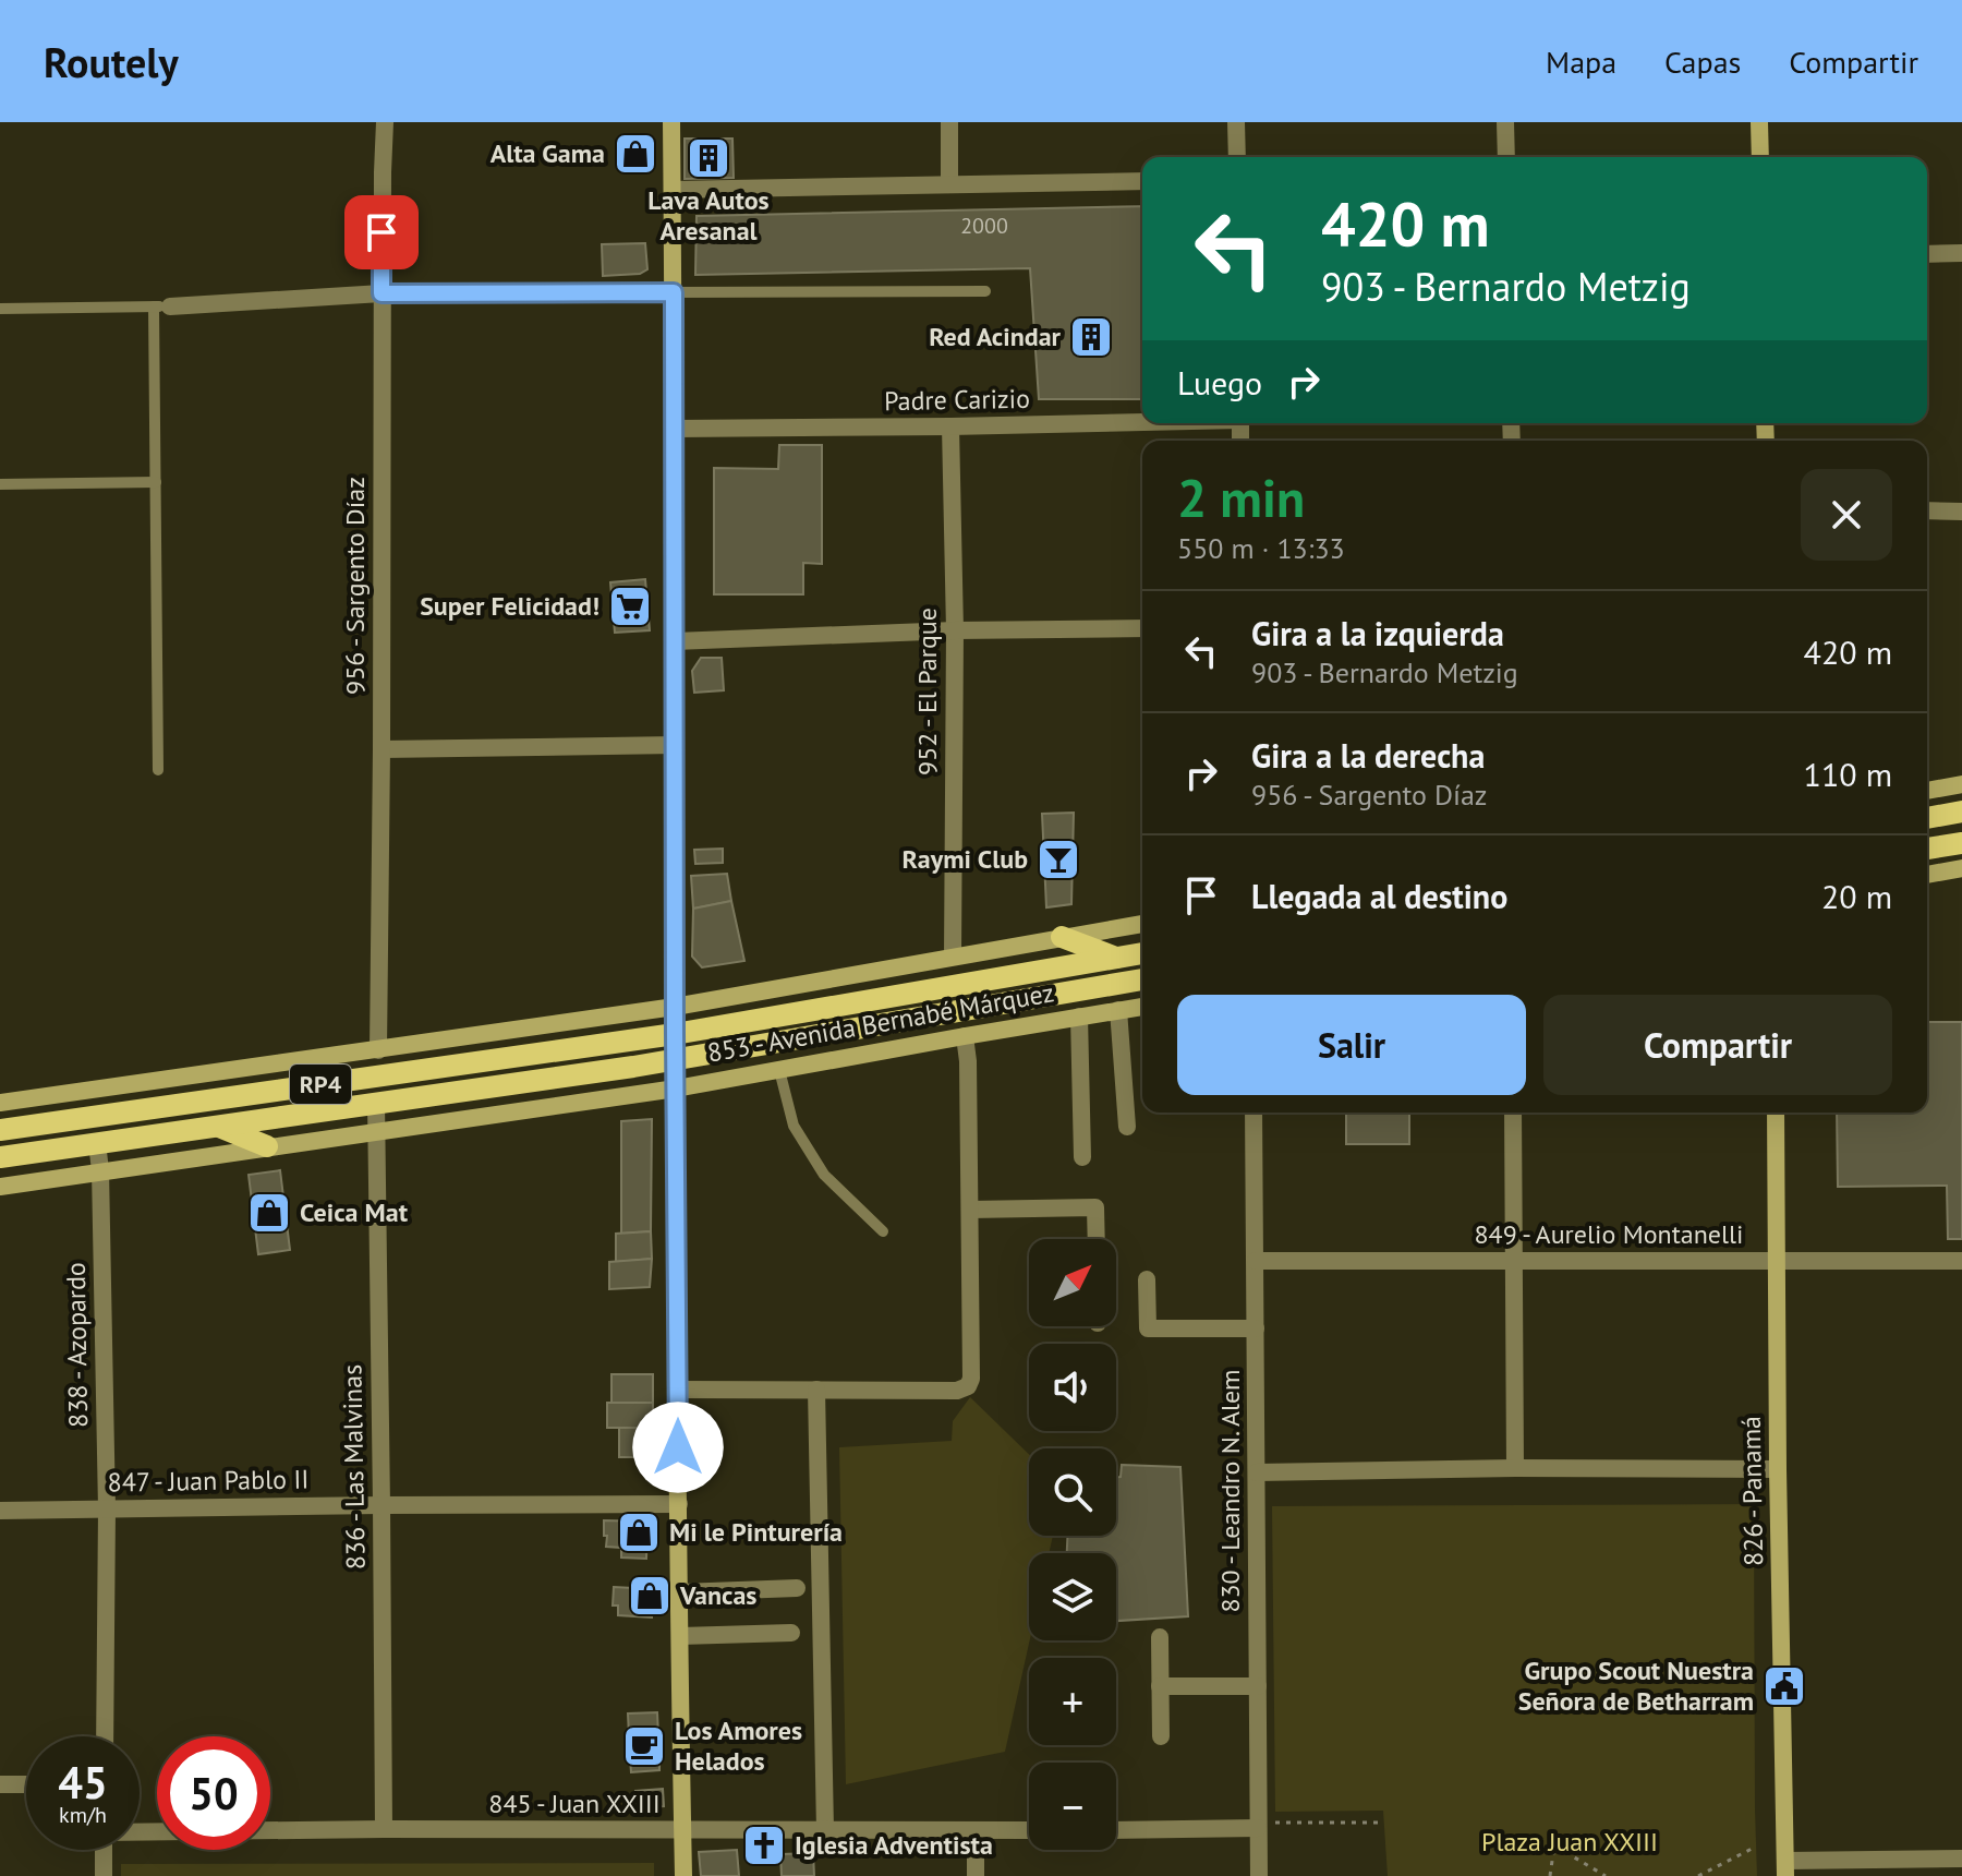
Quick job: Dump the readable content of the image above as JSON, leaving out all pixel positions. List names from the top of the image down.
{
  "streets": {
    "main road": ["853 - Avenida Bernabé Márquez", "RP4"],
    "street": [
      "Padre Carizio",
      "956 - Sargento Díaz",
      "952 - El Parque",
      "849 - Aurelio Montanelli",
      "838 - Azopardo",
      "836 - Las Malvinas",
      "847 - Juan Pablo II",
      "830 - Leandro N. Alem",
      "826 - Panamá",
      "845 - Juan XXIII"
    ]
  },
  "crossings": [
    ["Padre Carizio", "952 - El Parque"],
    ["956 - Sargento Díaz", "853 - Avenida Bernabé Márquez"],
    ["952 - El Parque", "853 - Avenida Bernabé Márquez"],
    ["853 - Avenida Bernabé Márquez", "838 - Azopardo"],
    ["853 - Avenida Bernabé Márquez", "836 - Las Malvinas"],
    ["849 - Aurelio Montanelli", "830 - Leandro N. Alem"],
    ["849 - Aurelio Montanelli", "826 - Panamá"],
    ["838 - Azopardo", "847 - Juan Pablo II"],
    ["836 - Las Malvinas", "847 - Juan Pablo II"],
    ["836 - Las Malvinas", "845 - Juan XXIII"]
  ],
  "parks": ["Plaza Juan XXIII"],
  "places": {
    "shop": [
      "Alta Gama",
      "Ceica Mat",
      "Mi le Pinturería",
      "Vancas"
    ],
    "building": ["Lava Autos Aresanal", "Red Acindar"],
    "supermarket": ["Super Felicidad!"],
    "bar": ["Raymi Club"],
    "public building": ["Grupo Scout Nuestra Señora de Betharram"],
    "cafe": ["Los Amores Helados"],
    "church": ["Iglesia Adventista"]
  },
  "house_numbers": ["2000"],
  "north": "top right",
  "page": {
    "header": "Routely",
    "nav": ["Mapa", "Capas", "Compartir"],
    "turn": ["420 m", "903 - Bernardo Metzig"],
    "then": "Luego",
    "heading": ["2 min", "550 m · 13:33"],
    "list": [
      {
        "name": "Gira a la izquierda",
        "note": "903 - Bernardo Metzig",
        "value": "420 m"
      },
      {
        "name": "Gira a la derecha",
        "note": "956 - Sargento Díaz",
        "value": "110 m"
      },
      {
        "name": "Llegada al destino",
        "value": "20 m"
      }
    ],
    "buttons": ["Salir", "Compartir"],
    "map_buttons": ["+", "−"],
    "speed": "45 km/h",
    "limit": "50"
  }
}
